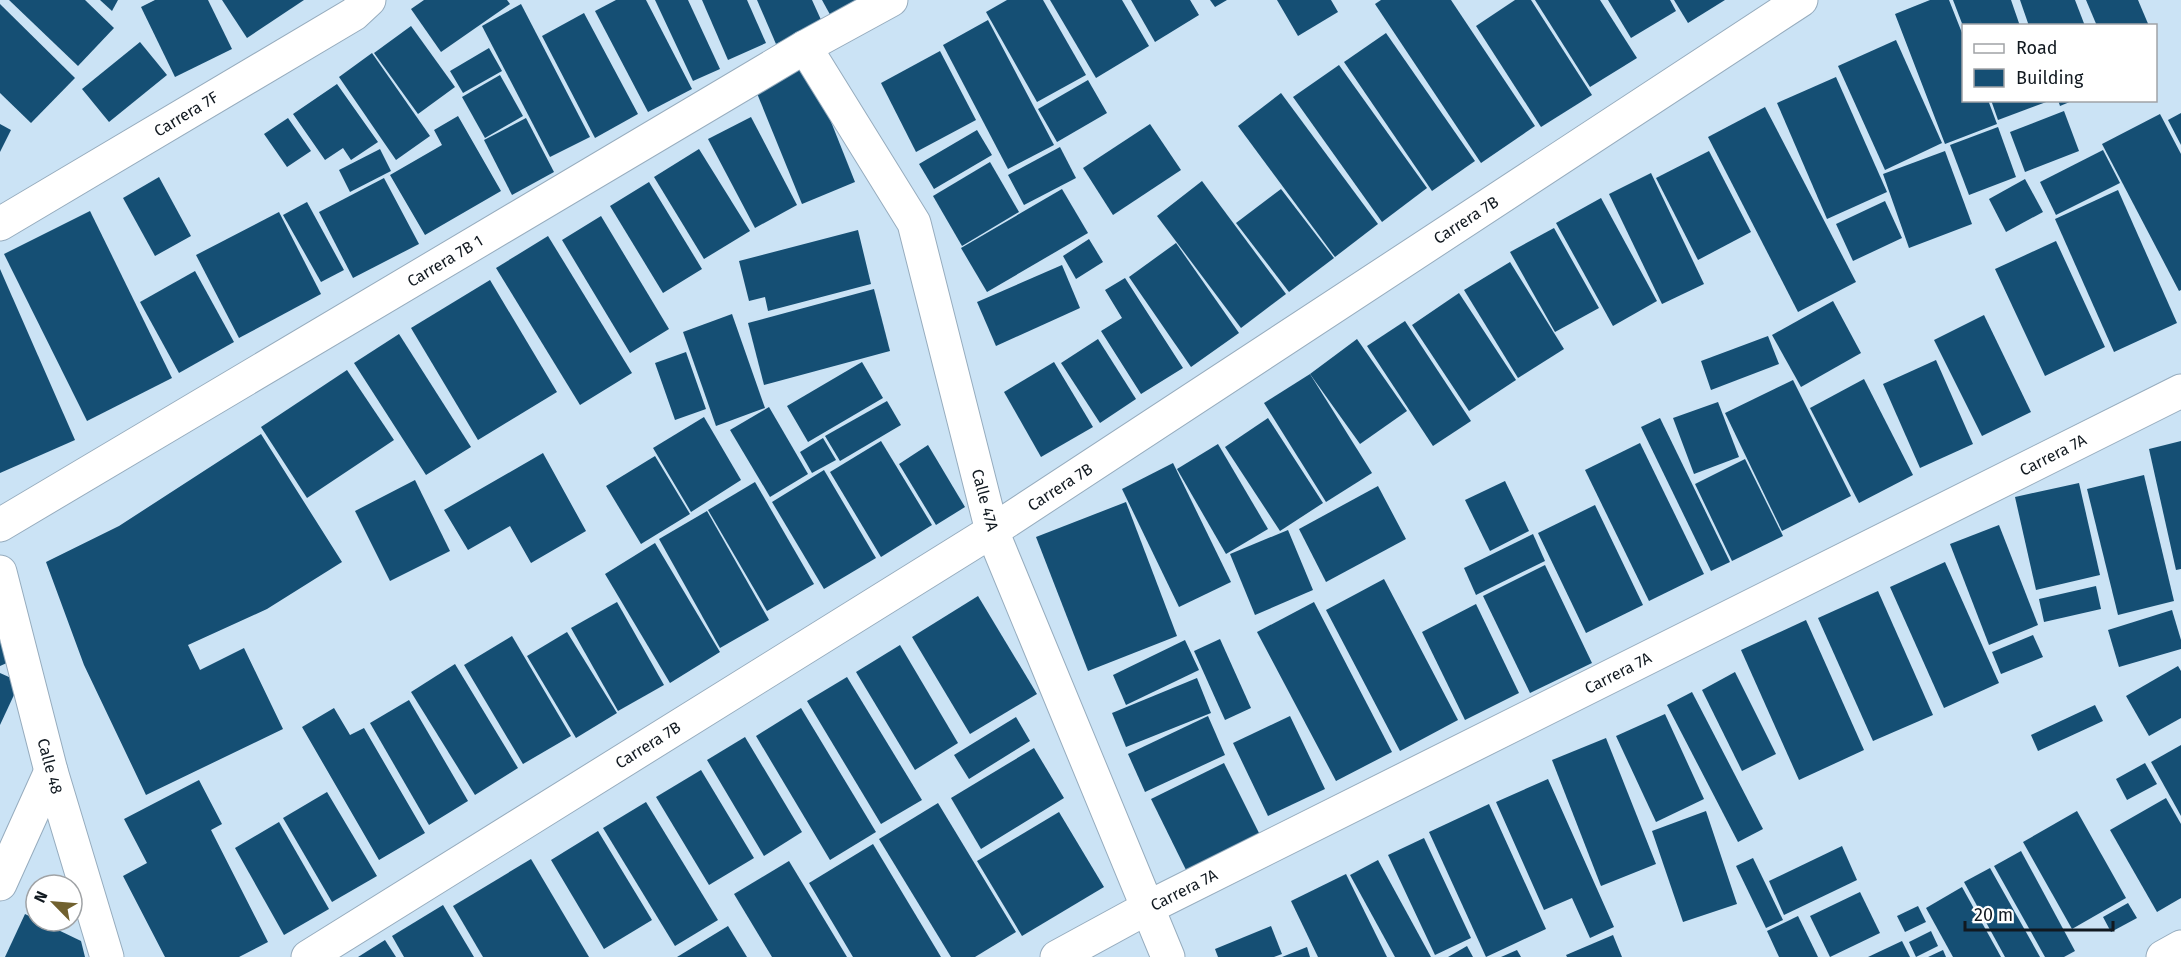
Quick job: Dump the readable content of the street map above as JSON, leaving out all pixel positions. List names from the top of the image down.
{
  "streets": {
    "street": [
      "Carrera 7F",
      "Carrera 7B",
      "Carrera 7B 1",
      "Carrera 7A",
      "Calle 47A",
      "Calle 48"
    ]
  },
  "crossings": [
    ["Carrera 7B", "Calle 47A"],
    ["Carrera 7B 1", "Calle 47A"],
    ["Carrera 7A", "Calle 47A"]
  ],
  "legend": ["Road", "Building"],
  "scale_bar": "20 m",
  "north": "top left"
}
